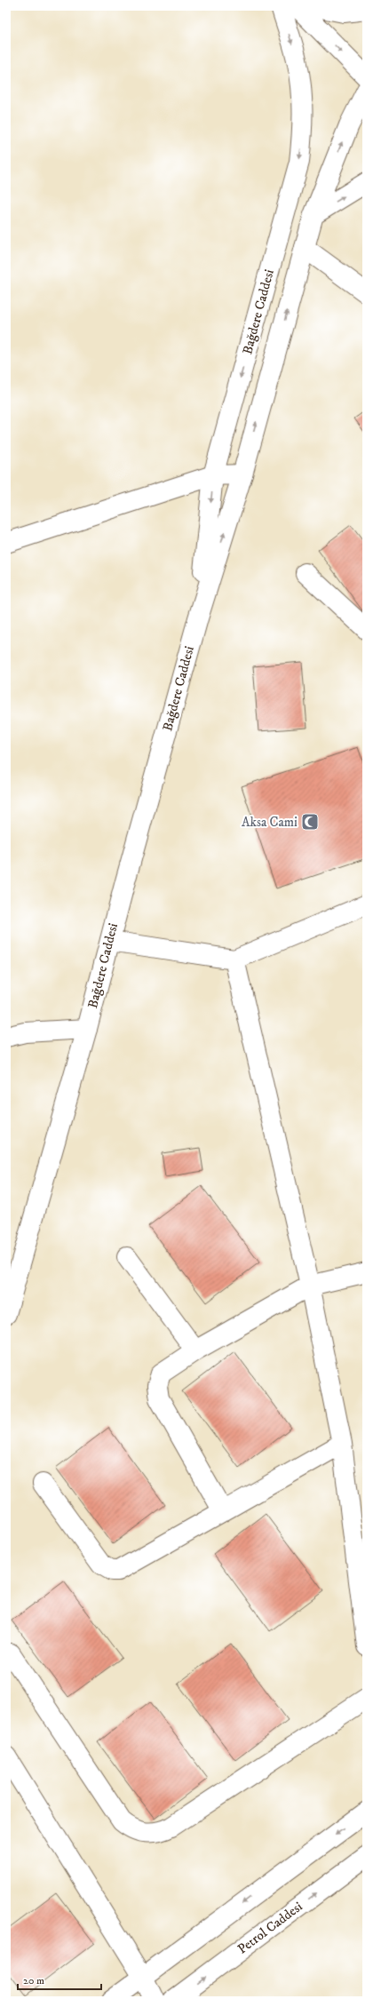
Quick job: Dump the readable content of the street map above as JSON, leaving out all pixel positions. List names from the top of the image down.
{
  "streets": {
    "main road": ["Bağdere Caddesi", "Petrol Caddesi"]
  },
  "places": {
    "mosque": ["Aksa Cami"]
  },
  "scale_bar": "20 m"
}
